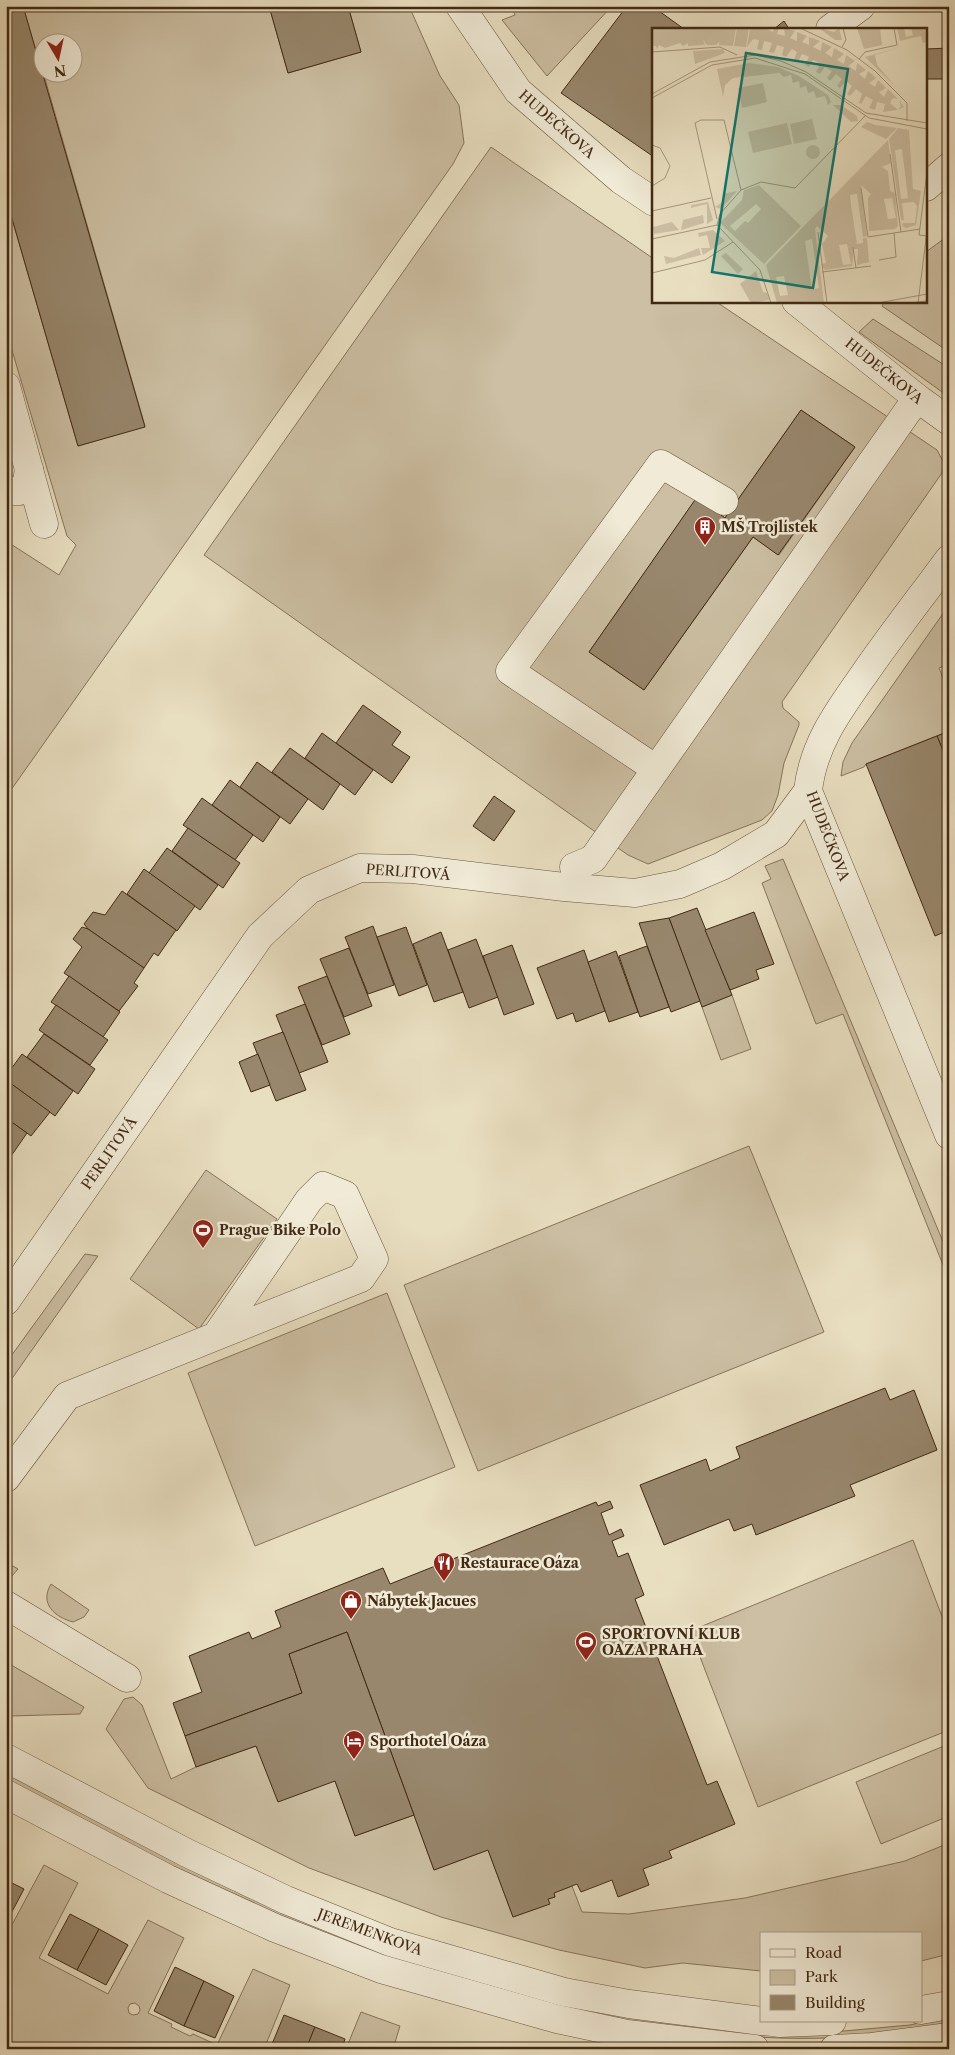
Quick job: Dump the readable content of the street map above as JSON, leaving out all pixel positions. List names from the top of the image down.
{
  "streets": {
    "street": ["HUDEČKOVA", "PERLITOVÁ", "JEREMENKOVA"]
  },
  "crossings": [
    ["HUDEČKOVA", "PERLITOVÁ"]
  ],
  "places": {
    "building": ["MŠ Trojlístek"],
    "sports": ["Prague Bike Polo", "SPORTOVNÍ KLUB OAZA PRAHA"],
    "restaurant": ["Restaurace Oáza"],
    "shop": ["Nábytek Jacues"],
    "hotel": ["Sporthotel Oáza"]
  },
  "legend": ["Road", "Park", "Building"],
  "north": "bottom"
}
